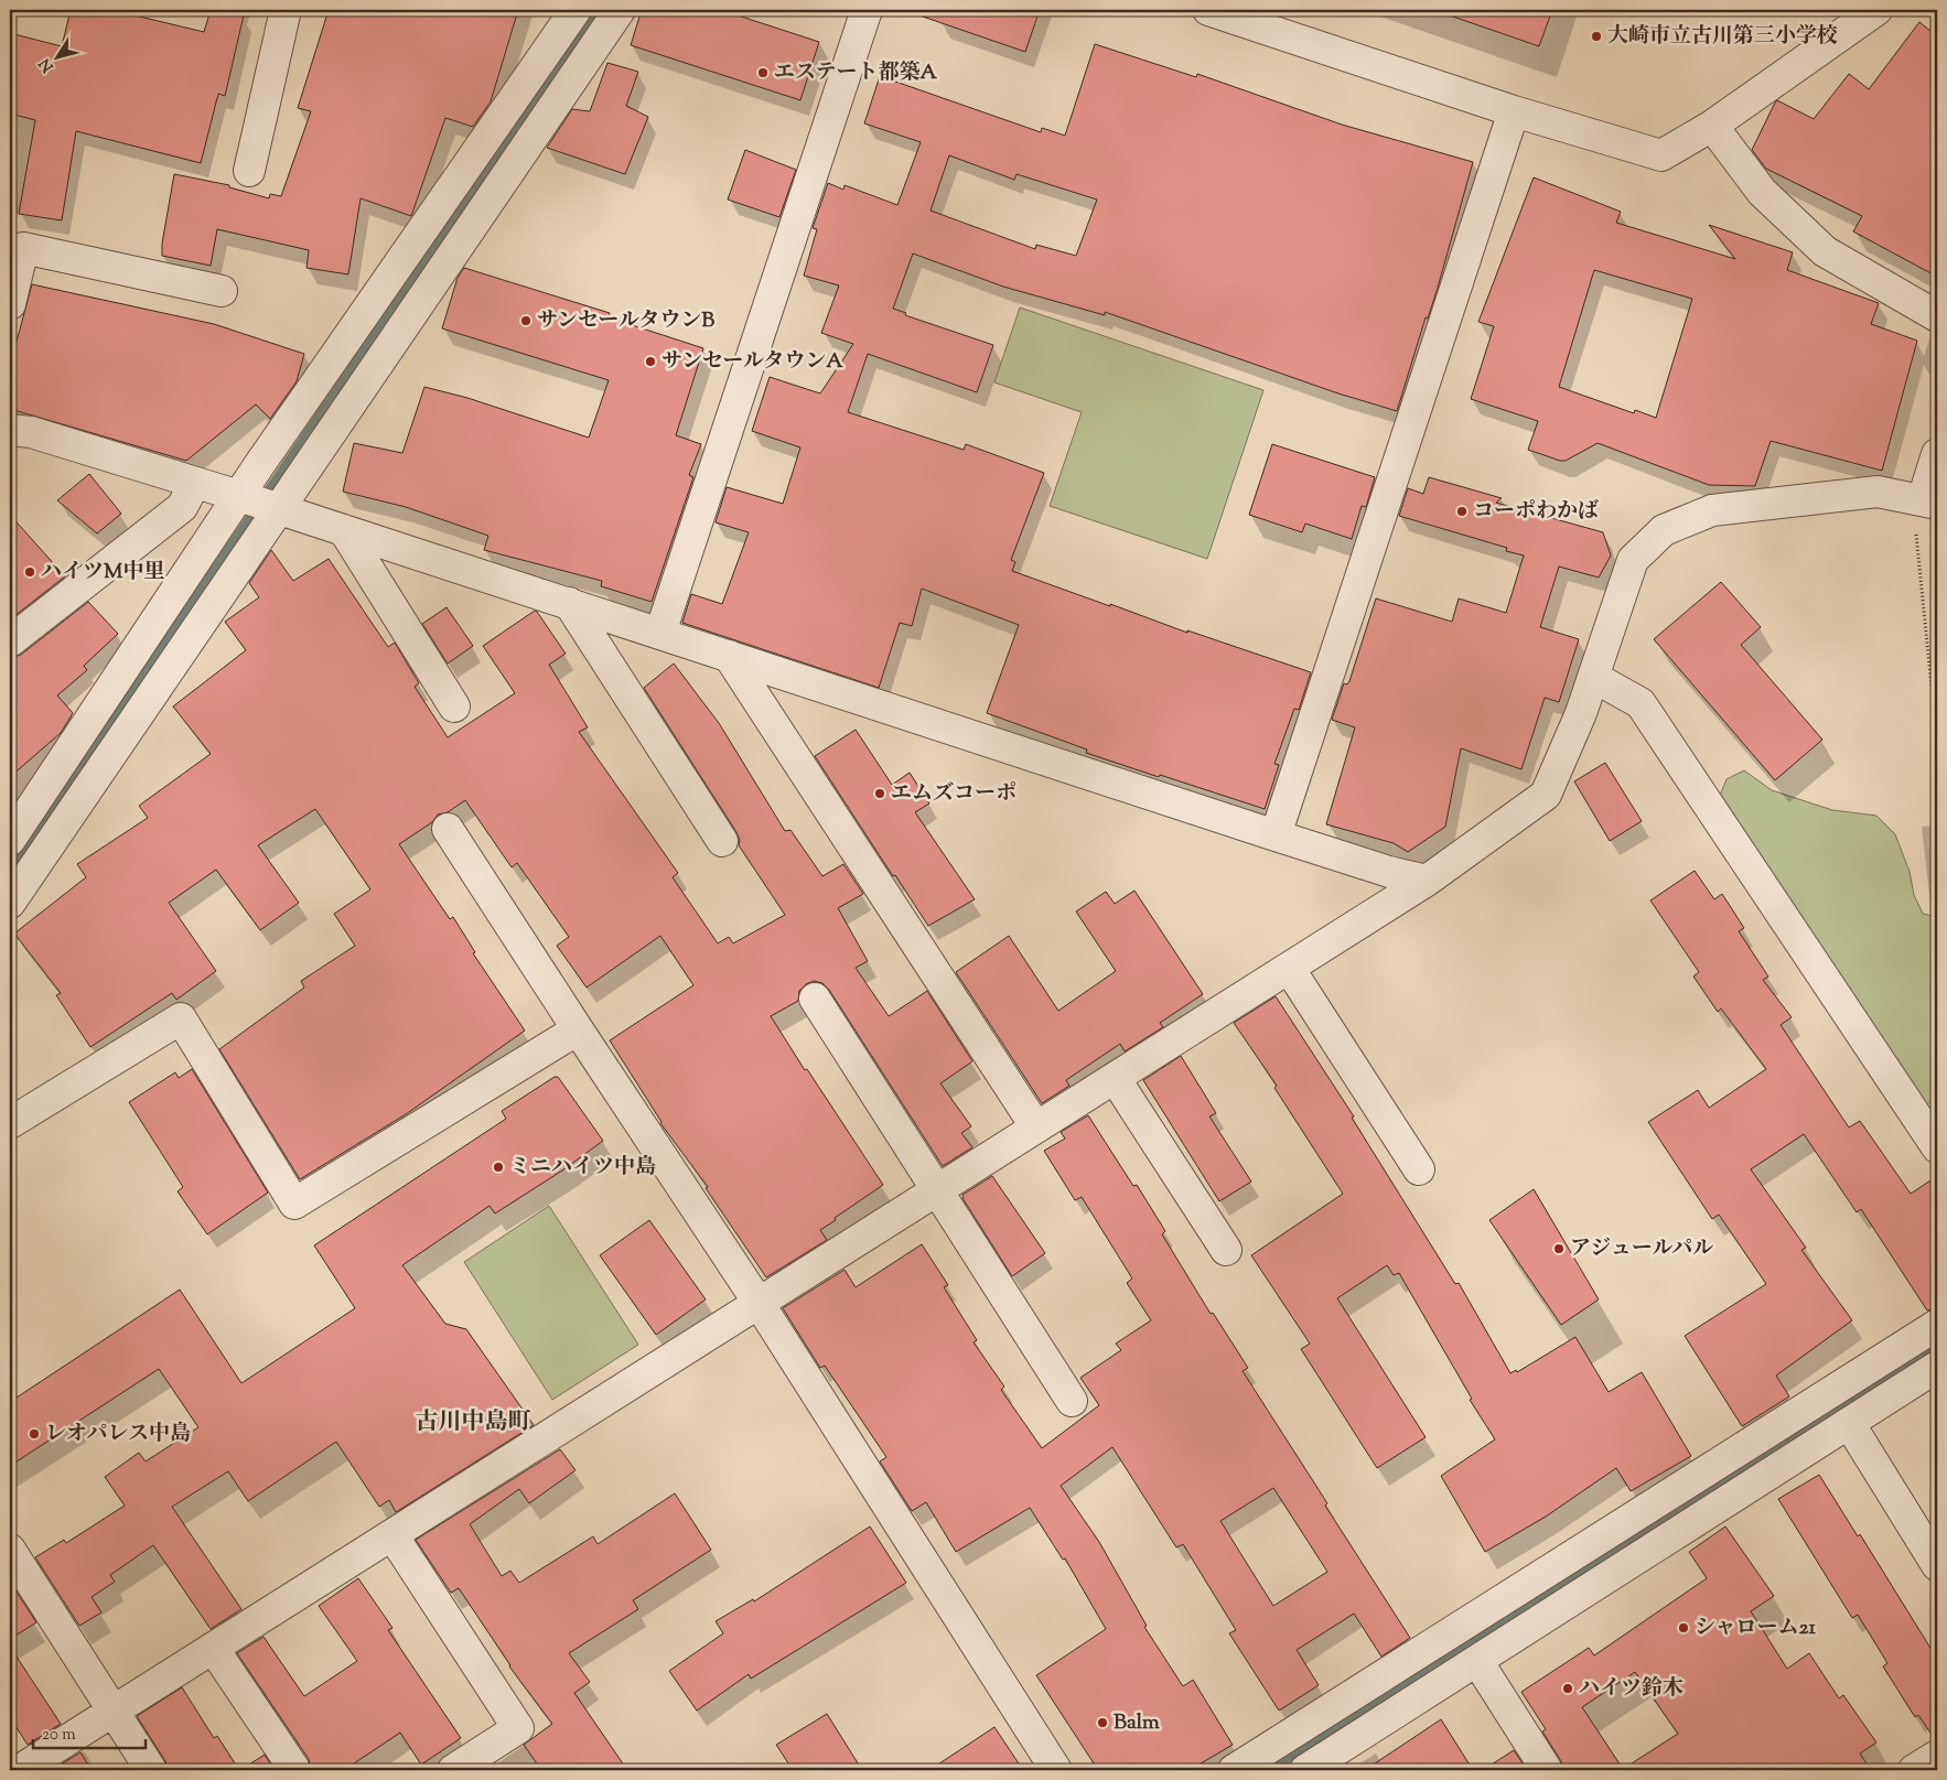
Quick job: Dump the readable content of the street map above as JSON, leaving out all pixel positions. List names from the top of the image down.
{
  "districts": ["古川中島町"],
  "places": [
    "大崎市立古川第三小学校",
    "エステート都築A",
    "サンセールタウンB",
    "サンセールタウンA",
    "コーポわかば",
    "ハイツM中里",
    "エムズコーポ",
    "ミニハイツ中島",
    "アジュールパル",
    "レオパレス中島",
    "シャローム21",
    "ハイツ鈴木",
    "Balm"
  ],
  "scale_bar": "20 m",
  "north": "bottom left"
}
